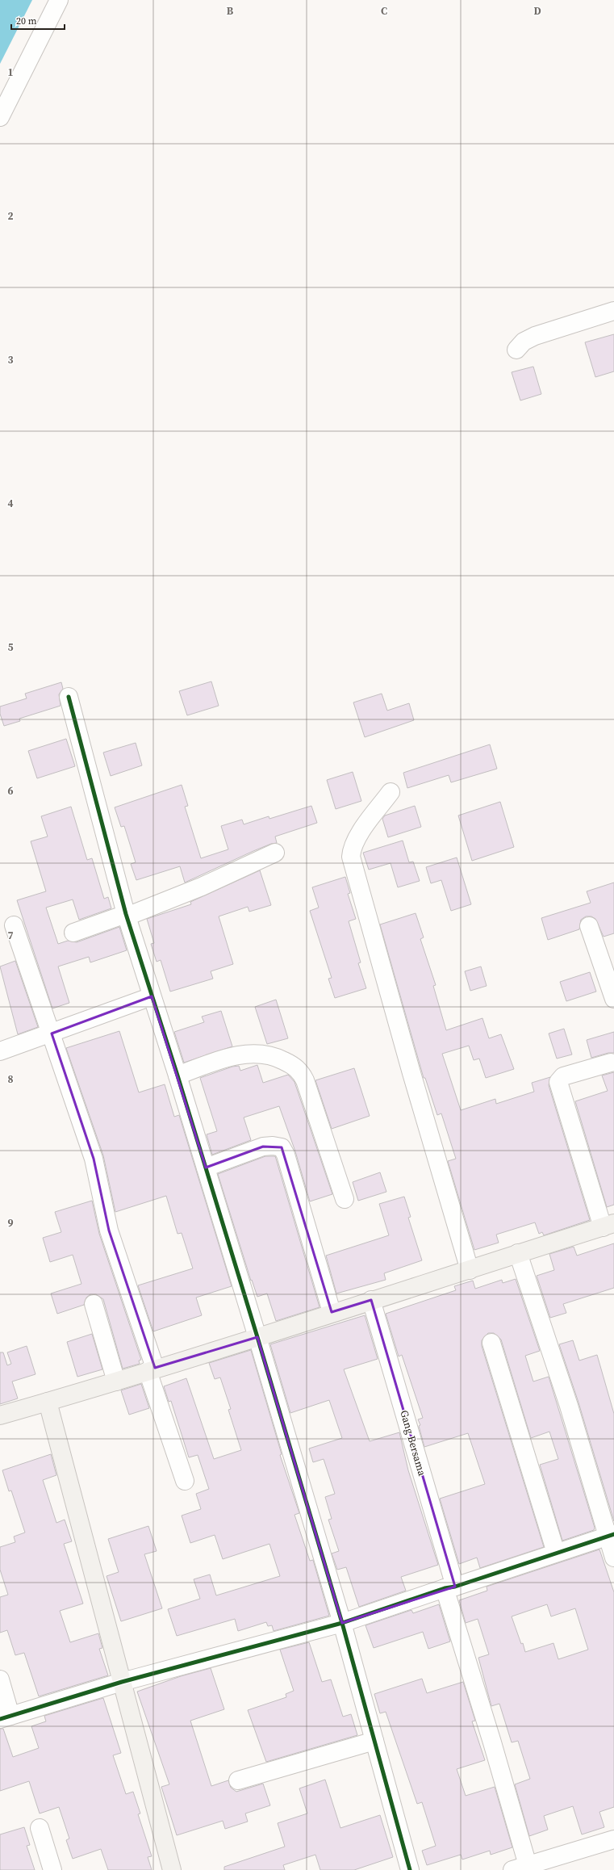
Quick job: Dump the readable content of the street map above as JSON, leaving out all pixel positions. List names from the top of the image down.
{
  "streets": {
    "street": ["Gang Bersama"]
  },
  "scale_bar": "20 m",
  "grid": {
    "columns": ["B", "C", "D"],
    "rows": [
      "1",
      "2",
      "3",
      "4",
      "5",
      "6",
      "7",
      "8",
      "9"
    ]
  }
}
